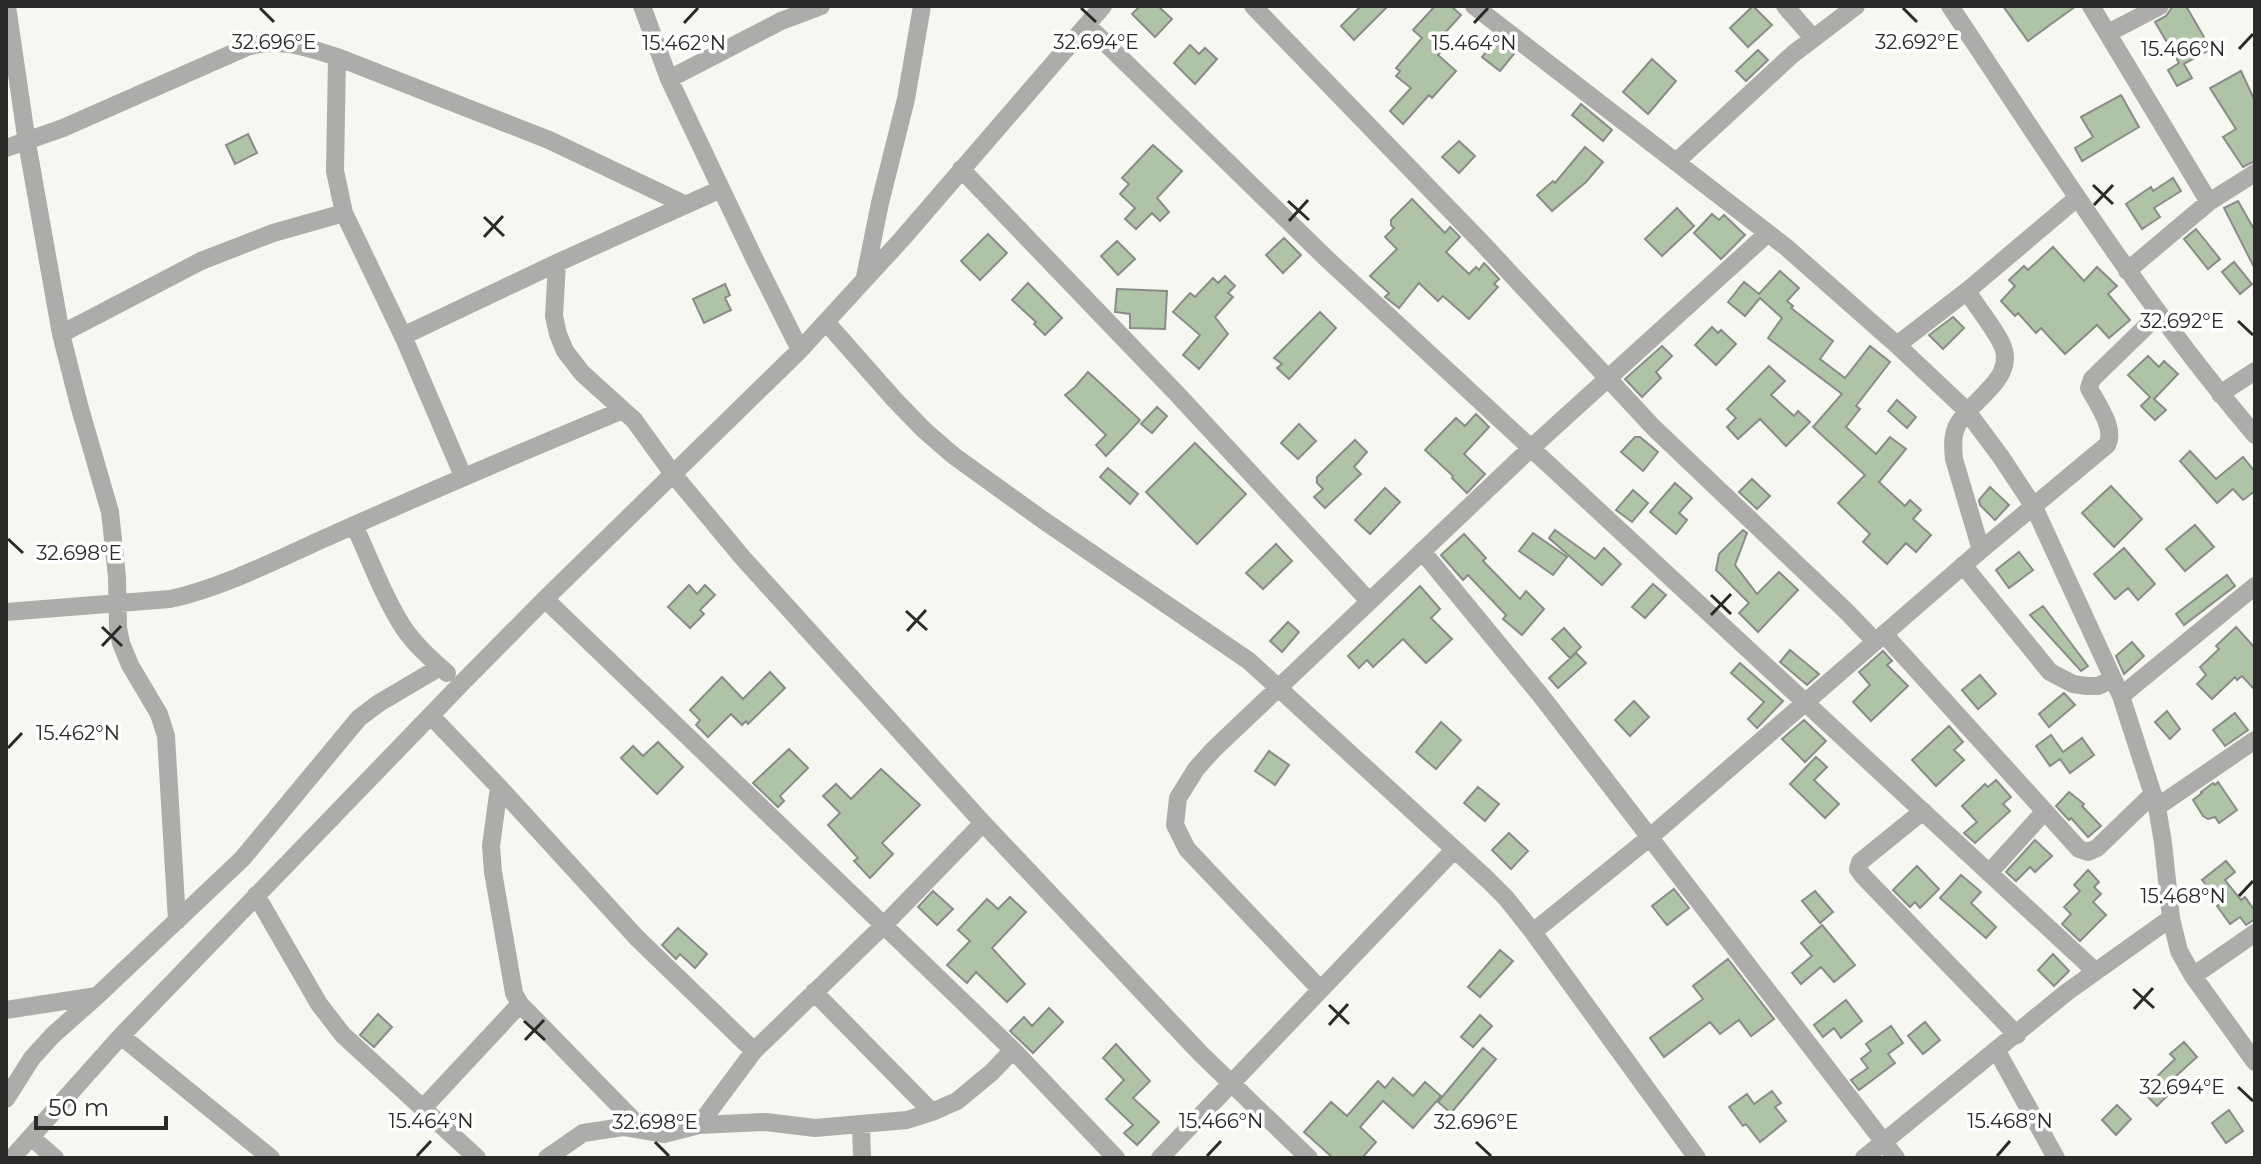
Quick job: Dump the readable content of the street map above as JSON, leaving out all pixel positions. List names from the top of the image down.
{
  "scale_bar": "50 m",
  "coordinates": [
    "32.696°E",
    "32.694°E",
    "32.692°E",
    "15.462°N",
    "15.464°N",
    "15.466°N",
    "32.698°E",
    "15.468°N"
  ]
}
